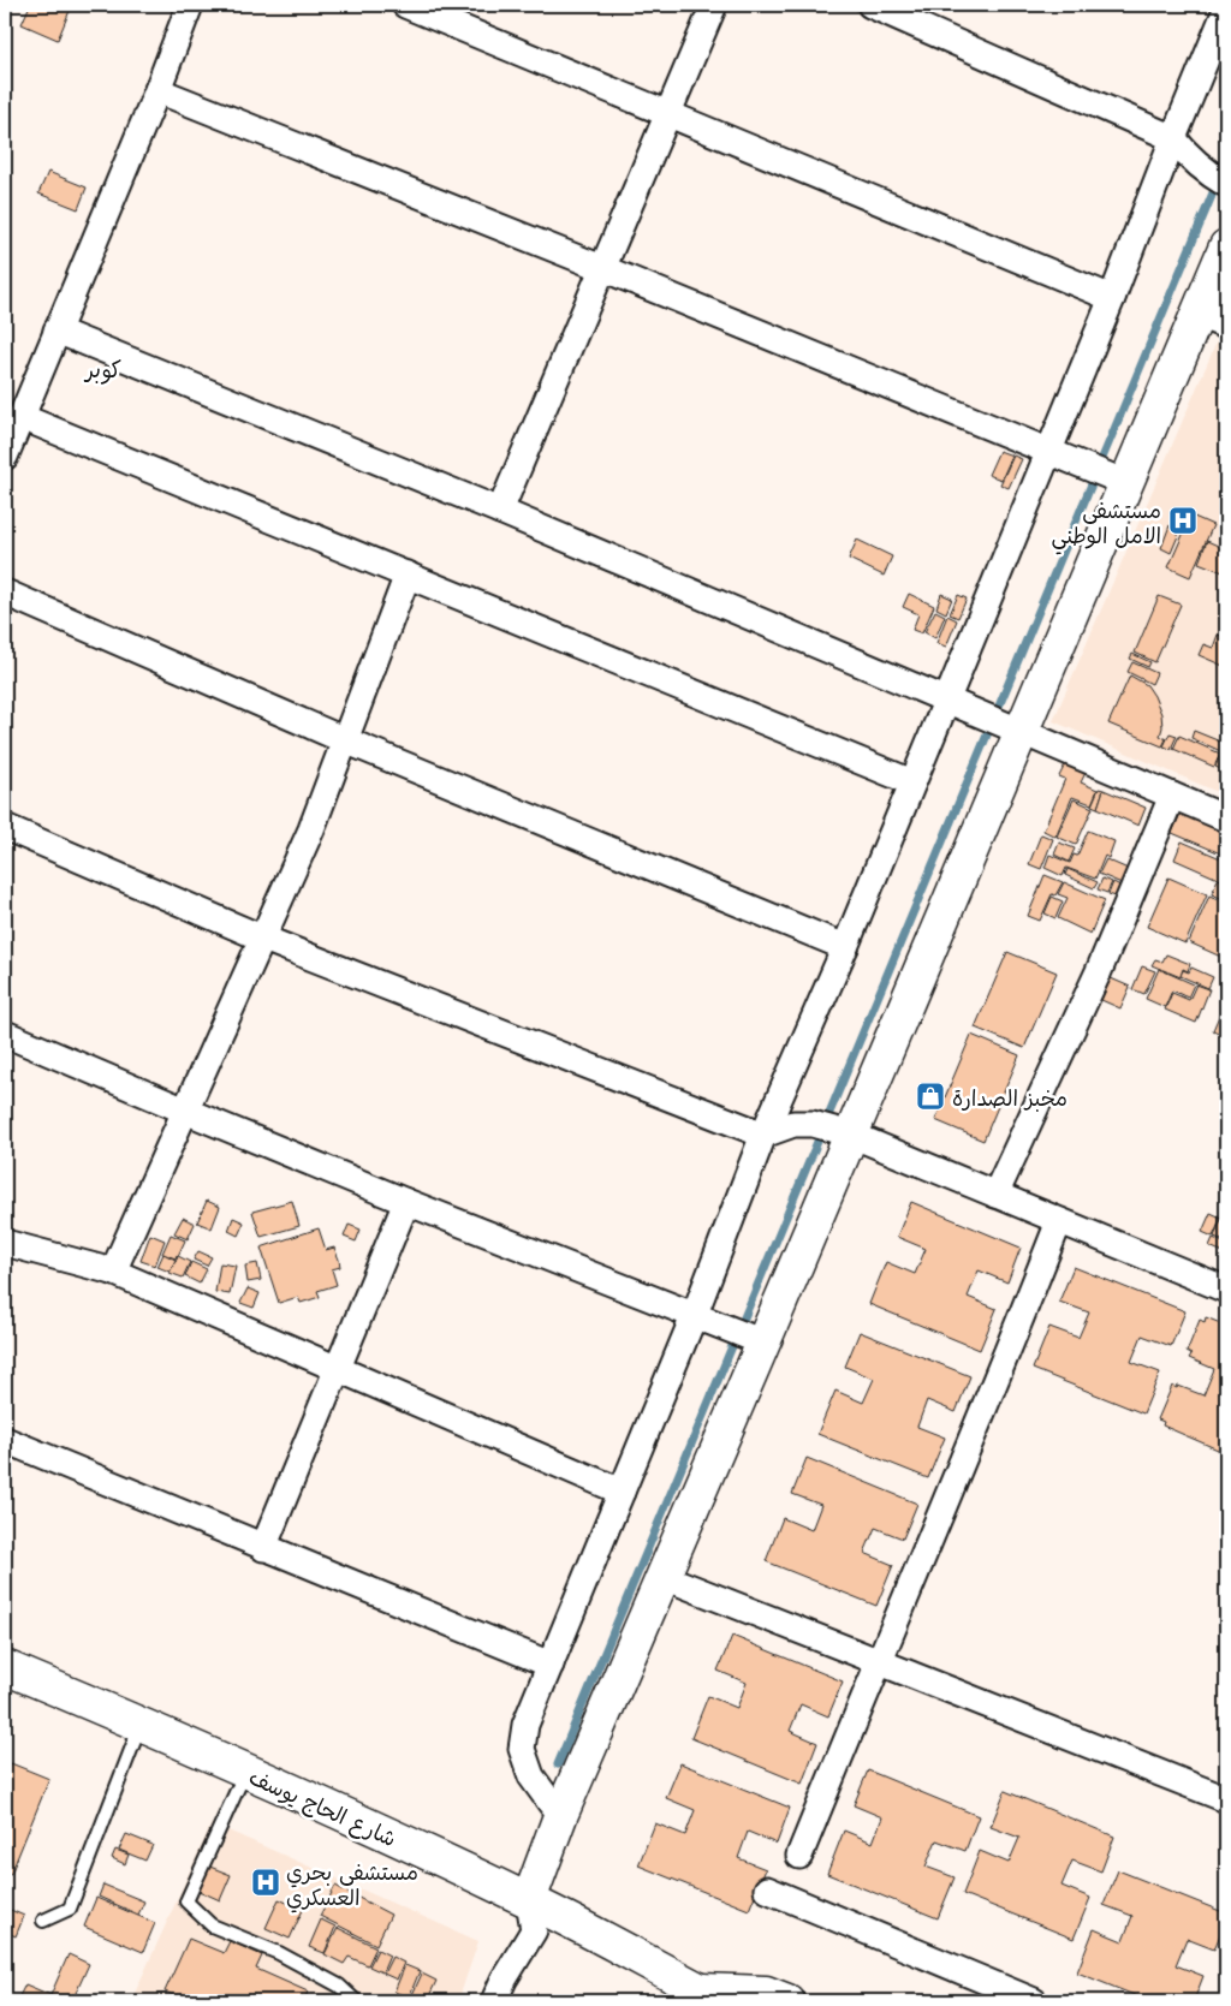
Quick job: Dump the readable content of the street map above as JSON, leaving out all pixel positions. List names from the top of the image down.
{
  "streets": {
    "street": ["شارع الحاج يوسف"]
  },
  "districts": ["كوبر"],
  "places": {
    "hospital": ["مستشفى الامل الوطني", "مستشفى بحري العسكري"],
    "shop": ["مخبز الصدارة"]
  }
}
